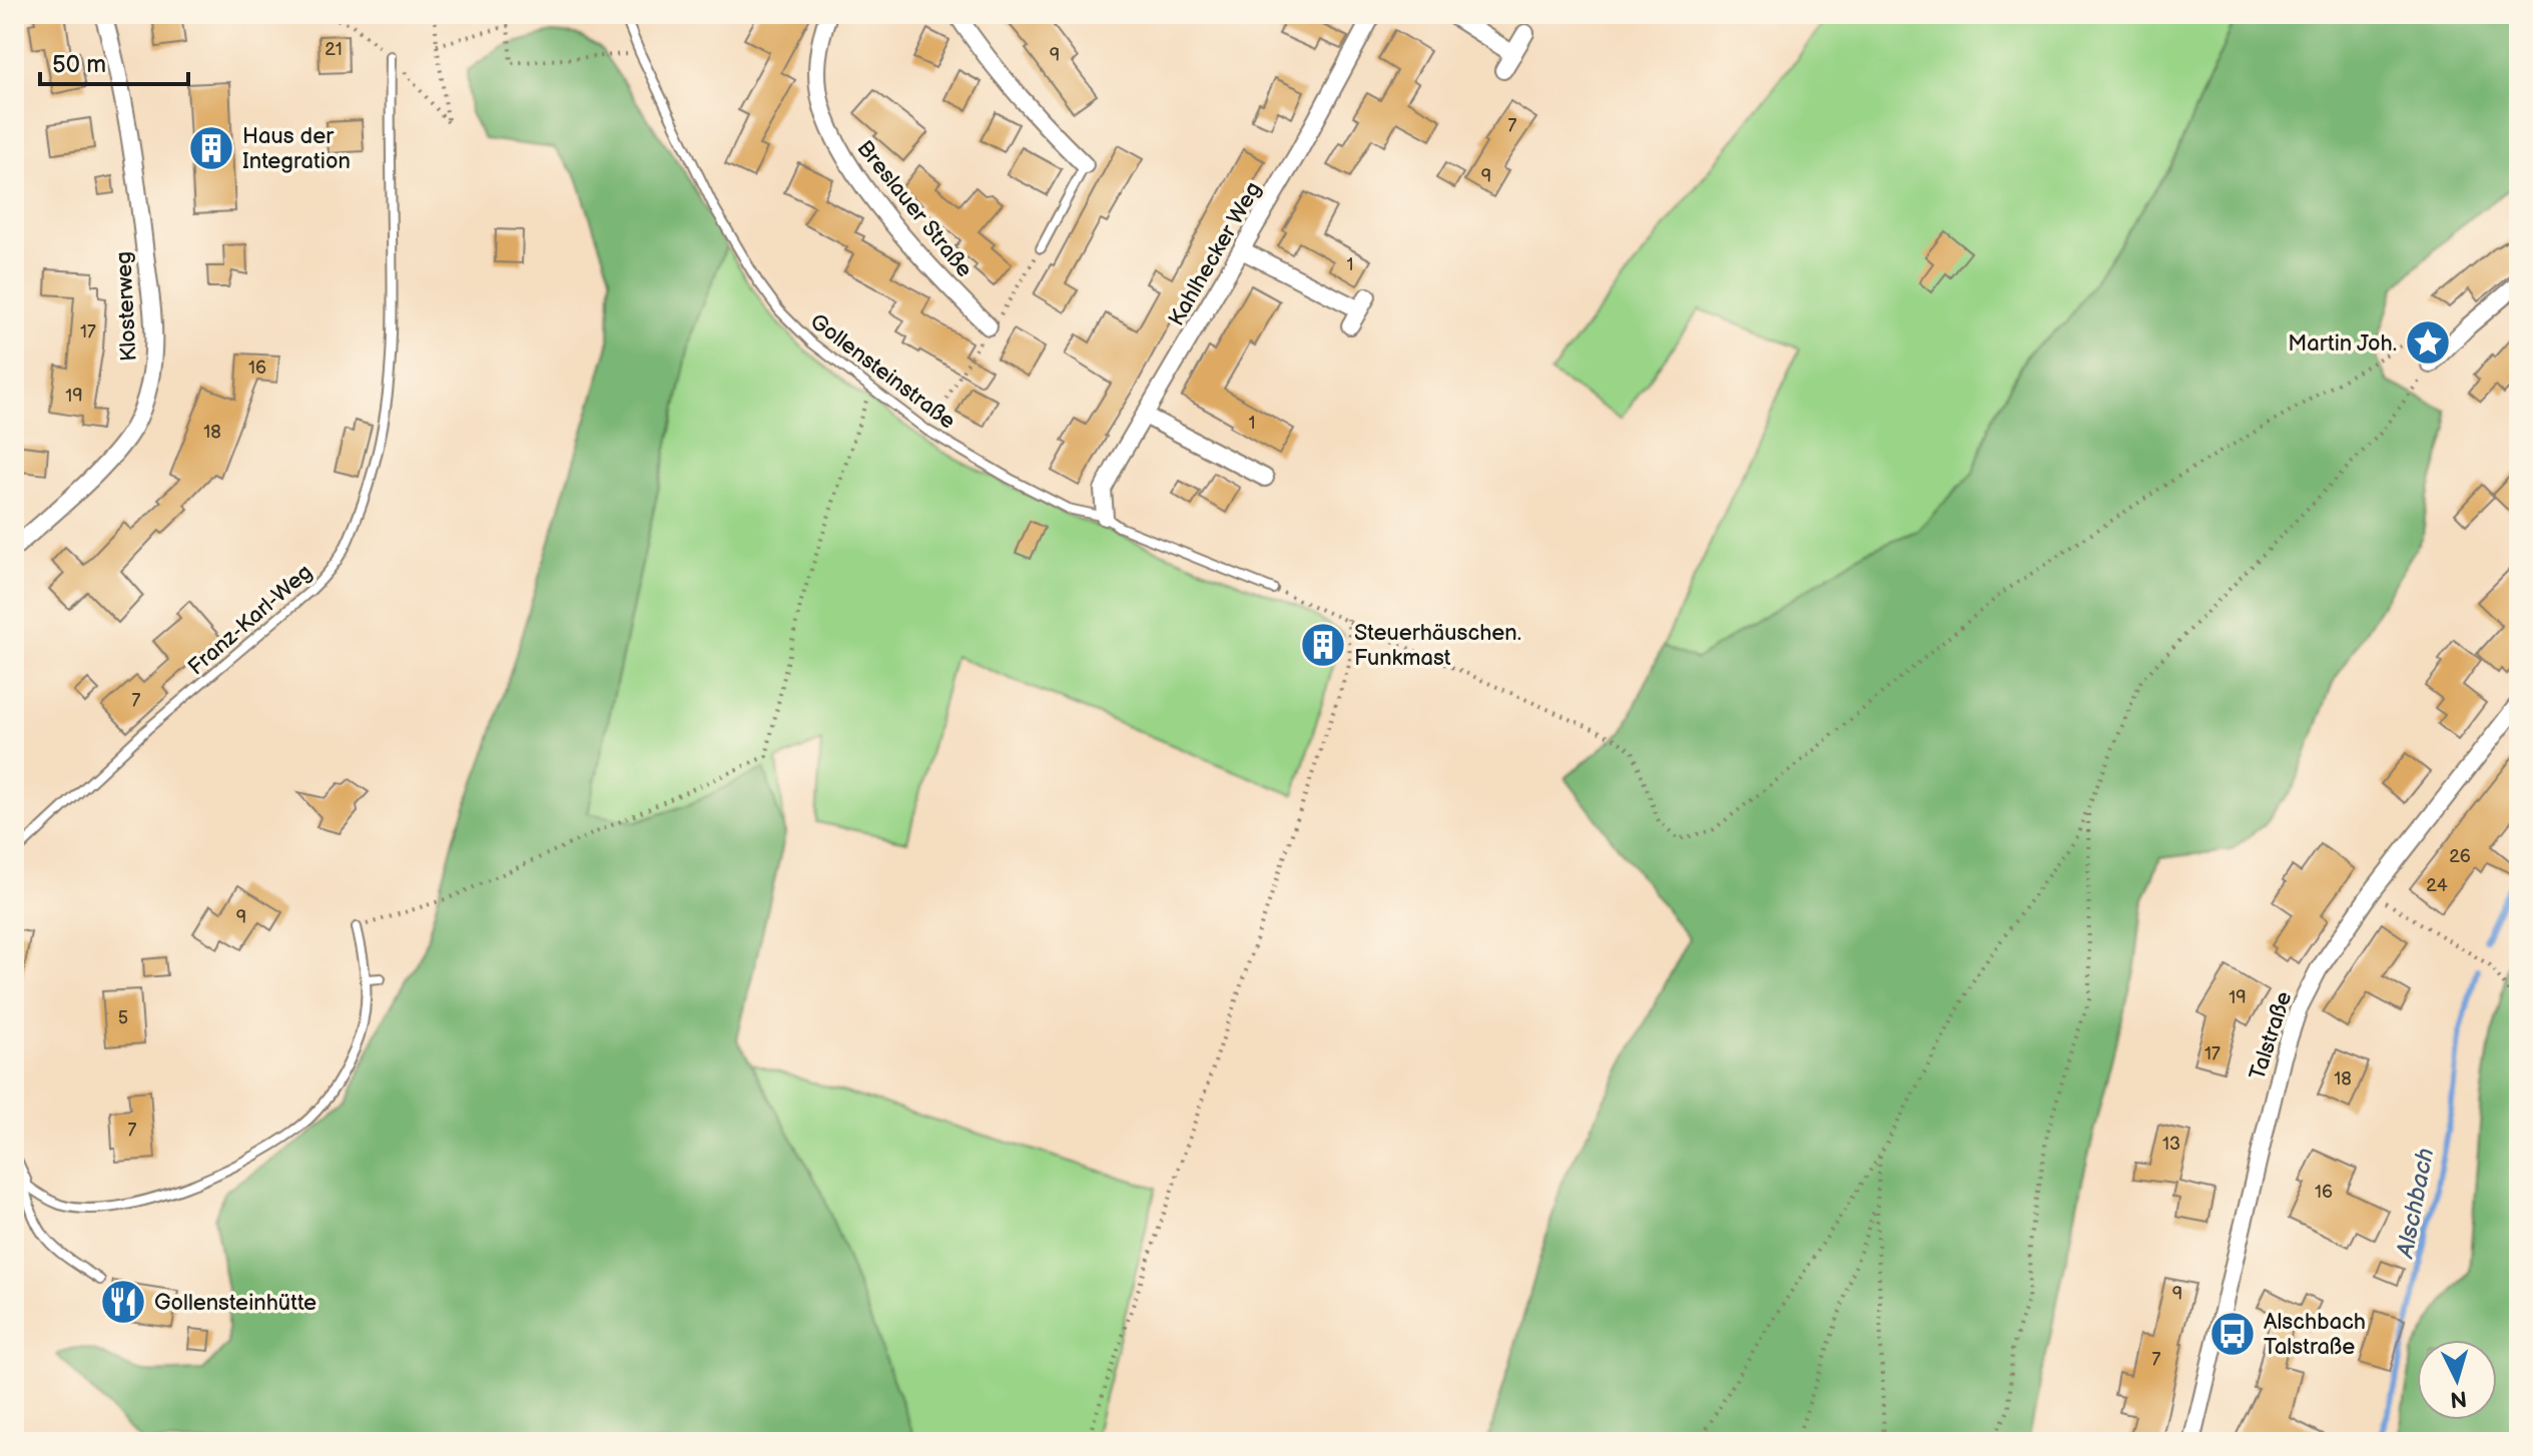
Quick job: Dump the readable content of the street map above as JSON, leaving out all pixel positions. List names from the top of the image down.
{
  "streets": {
    "street": [
      "Breslauer Straße",
      "Kahlhecker Weg",
      "Klosterweg",
      "Talstraße"
    ],
    "lane": ["Gollensteinstraße", "Franz-Karl-Weg"]
  },
  "crossings": [
    ["Kahlhecker Weg", "Gollensteinstraße"]
  ],
  "water": ["Alschbach"],
  "places": {
    "building": ["Haus der Integration", "Steuerhäuschen. Funkmast"],
    "place": ["Martin Joh."],
    "restaurant": ["Gollensteinhütte"],
    "bus stop": ["Alschbach Talstraße"]
  },
  "house_numbers": [
    "21",
    "9",
    "7",
    "9",
    "1",
    "17",
    "16",
    "19",
    "1",
    "18",
    "7",
    "26",
    "24",
    "9",
    "19",
    "5",
    "17",
    "18",
    "7",
    "13",
    "16",
    "9",
    "7"
  ],
  "scale_bar": "50 m",
  "north": "bottom"
}
